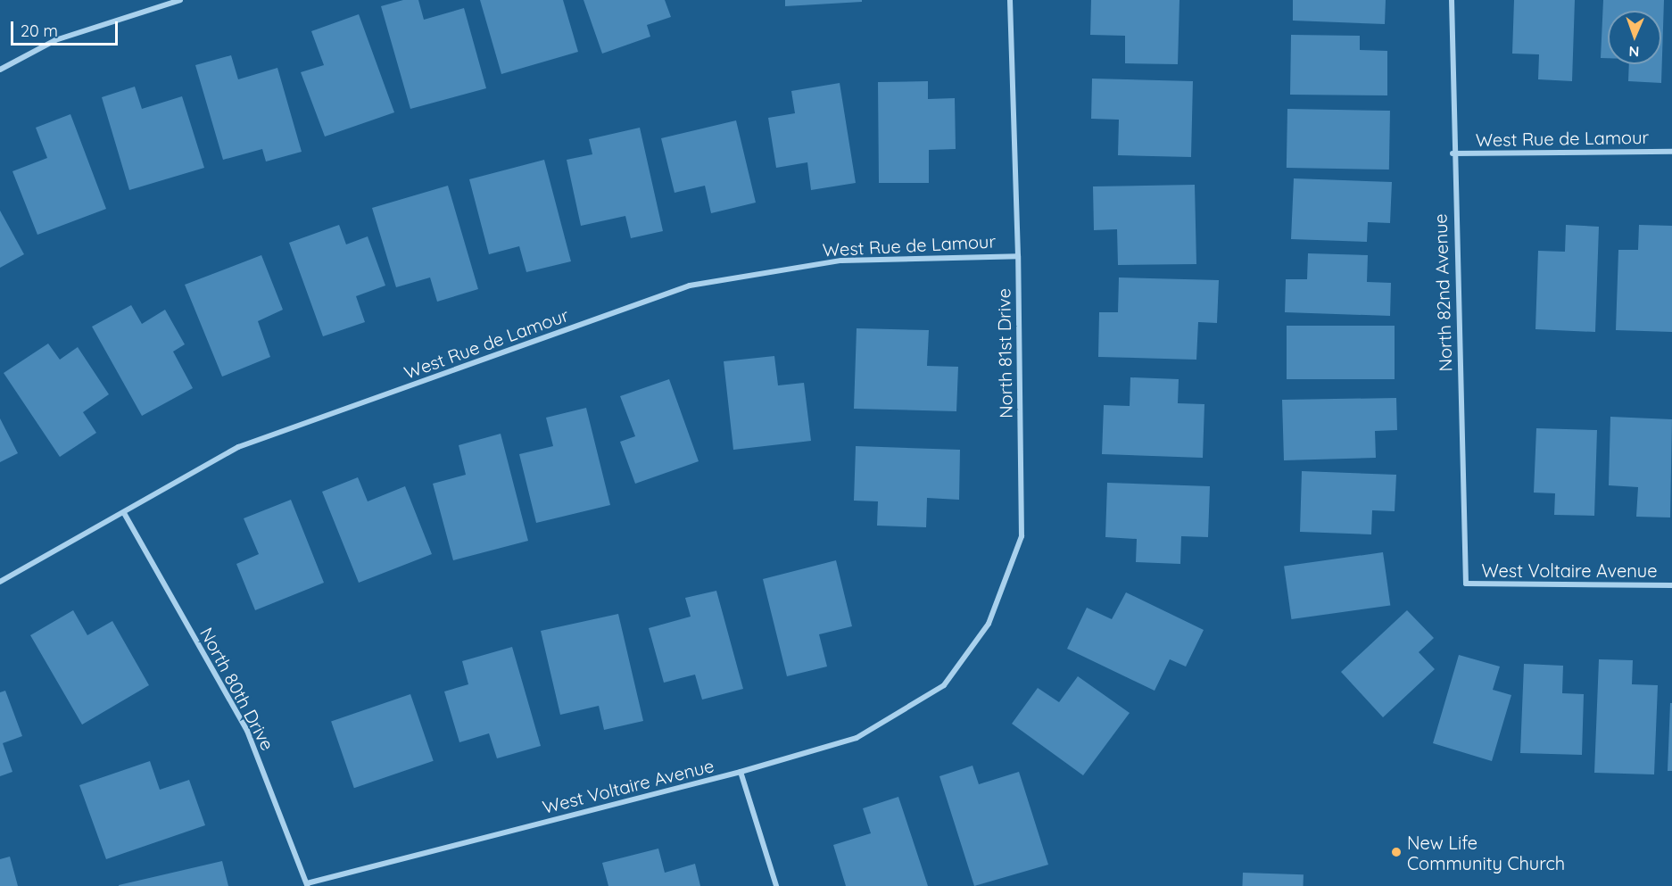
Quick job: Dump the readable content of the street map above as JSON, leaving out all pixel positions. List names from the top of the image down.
{
  "streets": {
    "street": [
      "West Rue de Lamour",
      "North 82nd Avenue",
      "North 81st Drive",
      "West Voltaire Avenue",
      "North 80th Drive"
    ]
  },
  "crossings": [
    ["West Rue de Lamour", "North 82nd Avenue"],
    ["West Rue de Lamour", "North 81st Drive"],
    ["West Rue de Lamour", "North 80th Drive"],
    ["North 82nd Avenue", "West Voltaire Avenue"],
    ["North 81st Drive", "West Voltaire Avenue"],
    ["West Voltaire Avenue", "North 80th Drive"]
  ],
  "places": ["New Life Community Church"],
  "scale_bar": "20 m",
  "north": "bottom"
}
